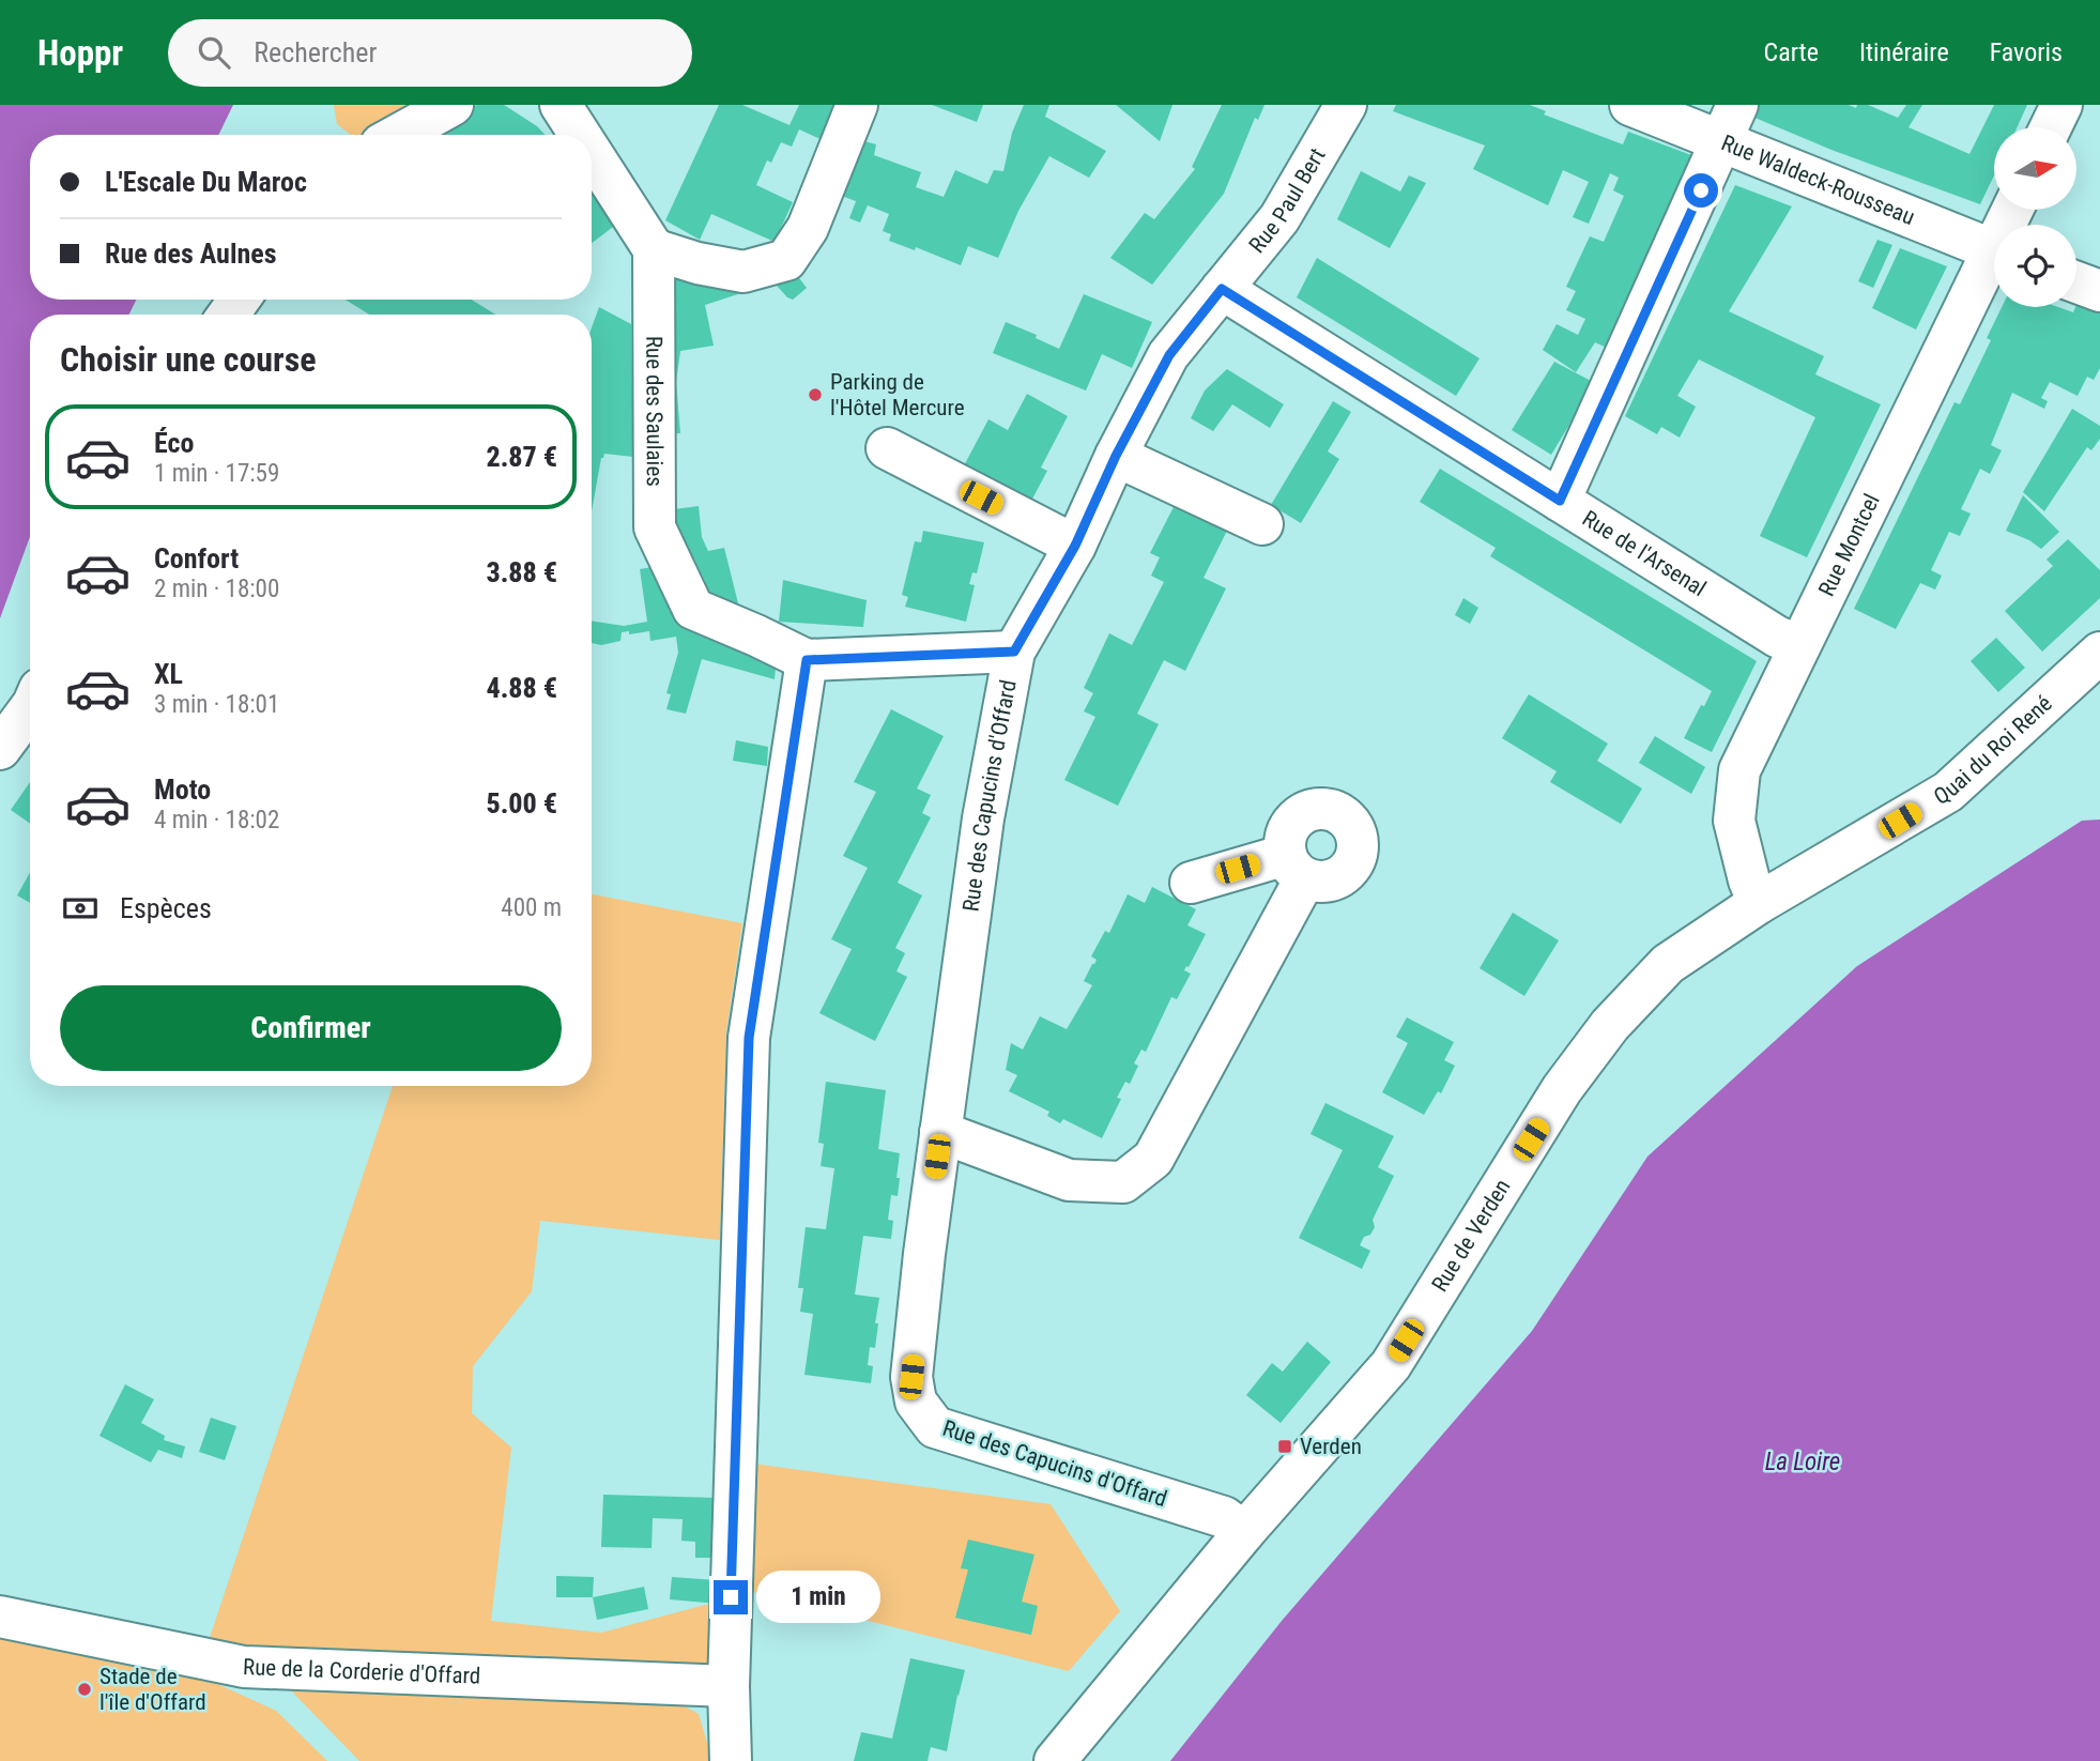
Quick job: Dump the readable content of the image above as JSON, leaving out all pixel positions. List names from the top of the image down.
{
  "streets": {
    "street": [
      "Rue Waldeck-Rousseau",
      "Rue Paul Bert",
      "Rue des Saulaies",
      "Rue Montcel",
      "Rue de l'Arsenal",
      "Quai du Roi René",
      "Rue des Capucins d'Offard",
      "Rue de Verden",
      "Rue de la Corderie d'Offard"
    ]
  },
  "crossings": [
    ["Rue Paul Bert", "Rue de l'Arsenal"],
    ["Rue Paul Bert", "Rue des Capucins d'Offard"],
    ["Rue Montcel", "Rue de l'Arsenal"],
    ["Rue Montcel", "Quai du Roi René"],
    ["Rue Montcel", "Rue de Verden"],
    ["Rue de l'Arsenal", "Rue des Capucins d'Offard"],
    ["Quai du Roi René", "Rue de Verden"],
    ["Rue des Capucins d'Offard", "Rue de Verden"]
  ],
  "water": ["La Loire"],
  "places": {
    "other": ["Parking de l'Hôtel Mercure", "Stade de l'île d'Offard"],
    "transit": ["Verden"]
  },
  "north": "right",
  "page": {
    "header": "Hoppr",
    "search": "Rechercher",
    "nav": ["Carte", "Itinéraire", "Favoris"],
    "banner": ["L'Escale Du Maroc", "Rue des Aulnes"],
    "heading": "Choisir une course",
    "list": [
      {
        "name": "Éco",
        "note": "1 min · 17:59",
        "value": "2.87 €"
      },
      {
        "name": "Confort",
        "note": "2 min · 18:00",
        "value": "3.88 €"
      },
      {
        "name": "XL",
        "note": "3 min · 18:01",
        "value": "4.88 €"
      },
      {
        "name": "Moto",
        "note": "4 min · 18:02",
        "value": "5.00 €"
      }
    ],
    "pay": ["Espèces", "400 m"],
    "buttons": "Confirmer",
    "bubble": "1 min"
  }
}
